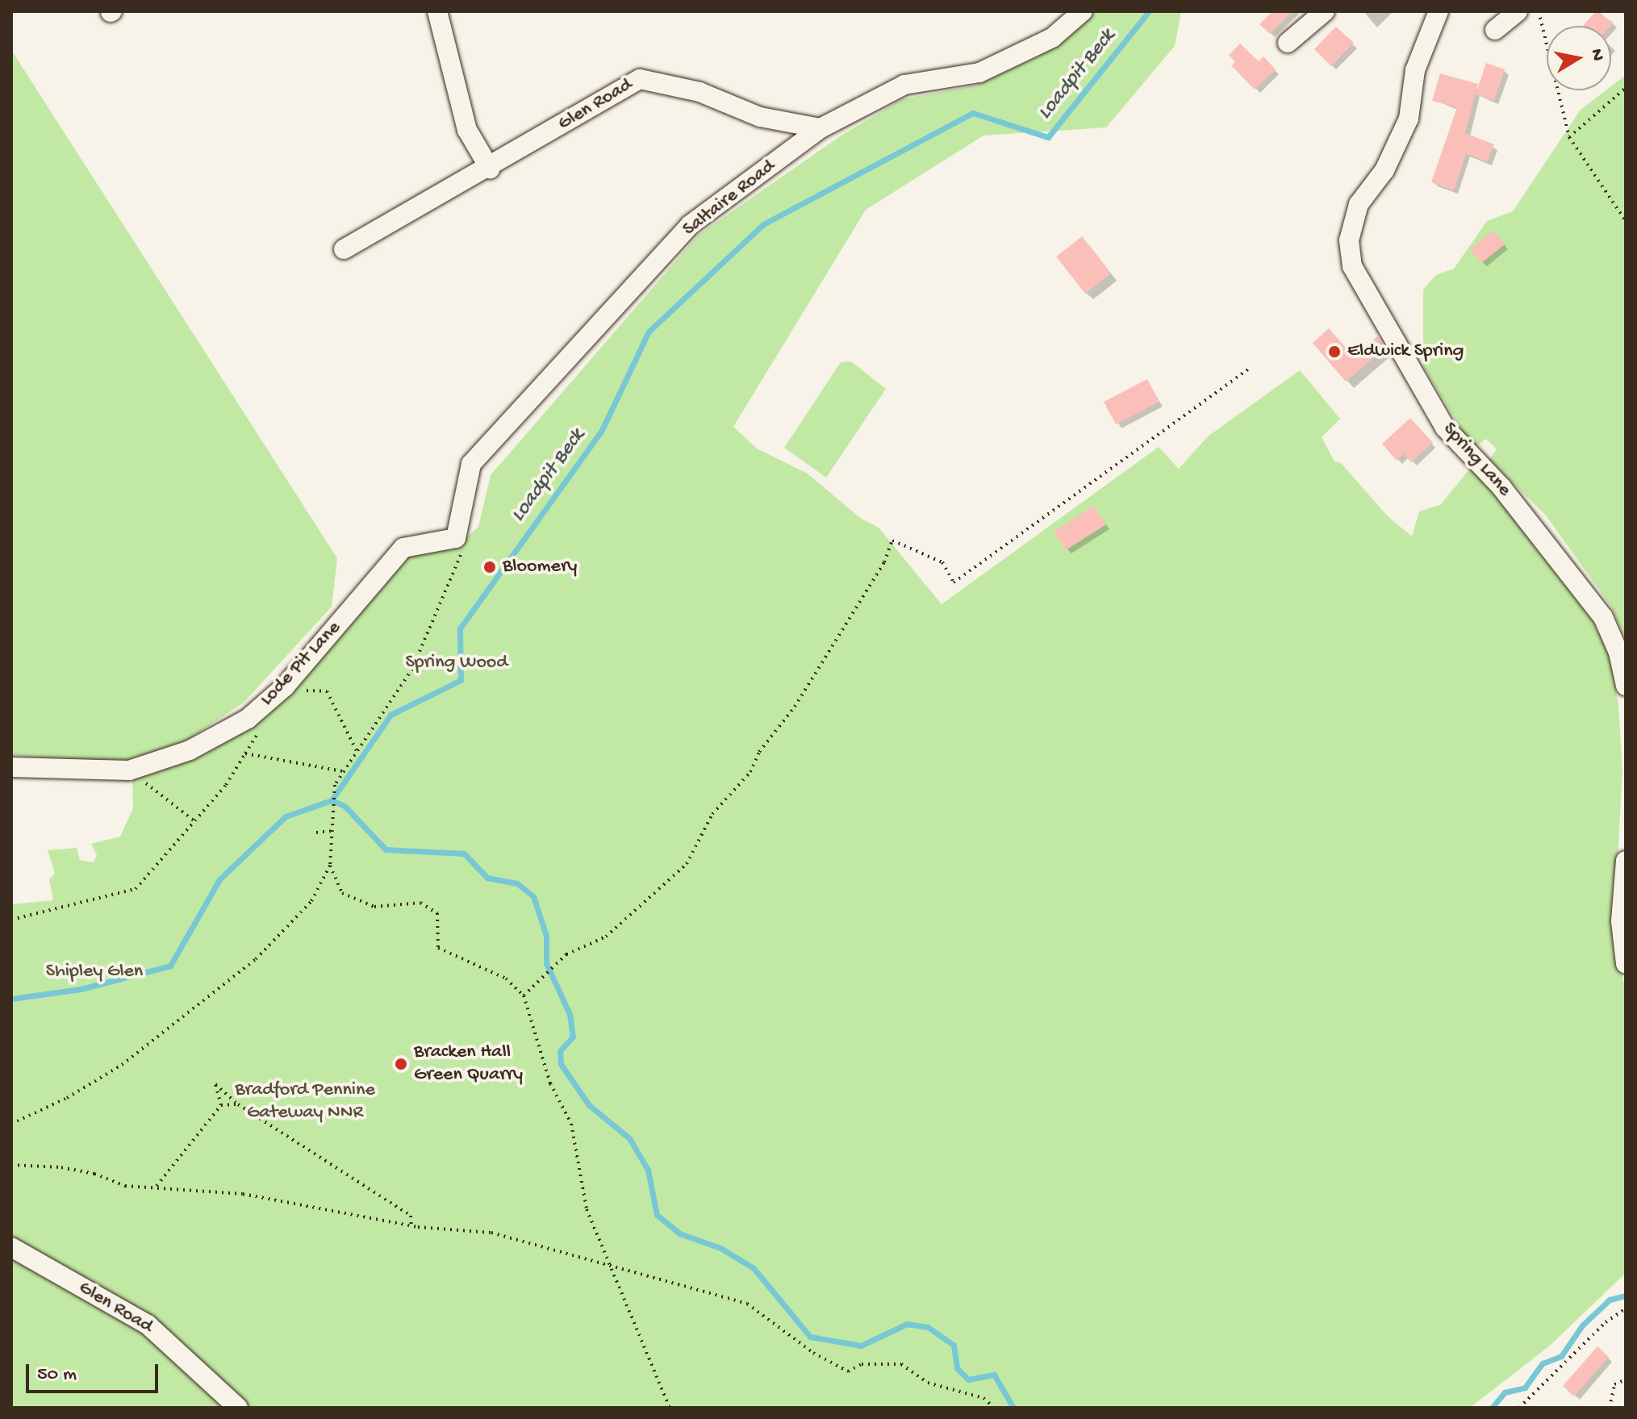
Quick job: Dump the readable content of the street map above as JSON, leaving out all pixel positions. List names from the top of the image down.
{
  "streets": {
    "street": [
      "Glen Road",
      "Saltaire Road",
      "Spring Lane",
      "Lode Pit Lane"
    ]
  },
  "crossings": [
    ["Glen Road", "Saltaire Road"],
    ["Saltaire Road", "Lode Pit Lane"]
  ],
  "water": ["Loadpit Beck"],
  "parks": ["Spring Wood", "Shipley Glen", "Bradford Pennine Gateway NNR"],
  "places": ["Eldwick Spring", "Bloomery", "Bracken Hall Green Quarry"],
  "scale_bar": "50 m",
  "north": "right"
}
